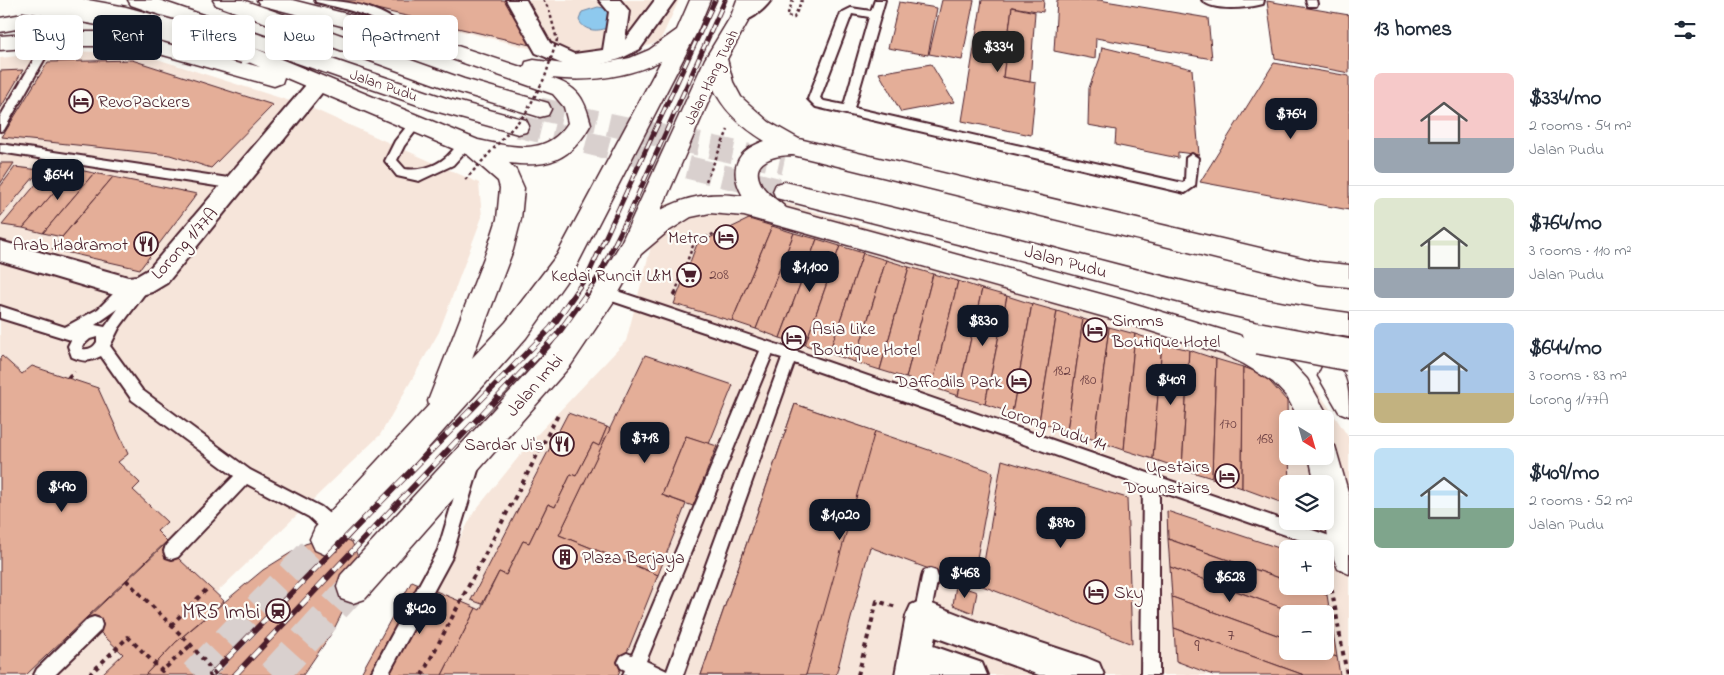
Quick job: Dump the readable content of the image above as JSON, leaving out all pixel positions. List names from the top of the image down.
{
  "streets": {
    "main road": ["Jalan Hang Tuah", "Jalan Pudu", "Jalan Imbi"],
    "street": ["Lorong 1/77A"],
    "lane": ["Lorong Pudu 14"]
  },
  "crossings": [
    ["Jalan Hang Tuah", "Jalan Imbi"],
    ["Jalan Imbi", "Lorong Pudu 14"]
  ],
  "places": {
    "hotel": [
      "RevoPackers",
      "Metro",
      "Simms Boutique Hotel",
      "Asia Like Boutique Hotel",
      "Daffodils Park",
      "Upstairs Downstairs",
      "Sky"
    ],
    "restaurant": ["Arab Hadramot", "Sardar Ji's"],
    "supermarket": ["Kedai Runcit L&M"],
    "building": ["Plaza Berjaya"],
    "station": ["MR5 Imbi"]
  },
  "house_numbers": [
    "208",
    "182",
    "180",
    "170",
    "168",
    "7",
    "9"
  ],
  "north": "bottom right",
  "page": {
    "heading": "13 homes",
    "chip": [
      "Buy",
      "Rent",
      "Filters",
      "New",
      "Apartment"
    ],
    "price": [
      "$334",
      "$764",
      "$644",
      "$1,100",
      "$830",
      "$409",
      "$718",
      "$490",
      "$1,020",
      "$890",
      "$468",
      "$628",
      "$420"
    ],
    "list": [
      {
        "name": "$334/mo",
        "note": "2 rooms · 54 m² · Jalan Pudu"
      },
      {
        "name": "$764/mo",
        "note": "3 rooms · 110 m² · Jalan Pudu"
      },
      {
        "name": "$644/mo",
        "note": "3 rooms · 83 m² · Lorong 1/77A"
      },
      {
        "name": "$409/mo",
        "note": "2 rooms · 52 m² · Jalan Pudu"
      }
    ],
    "map_buttons": ["+", "−"]
  }
}
